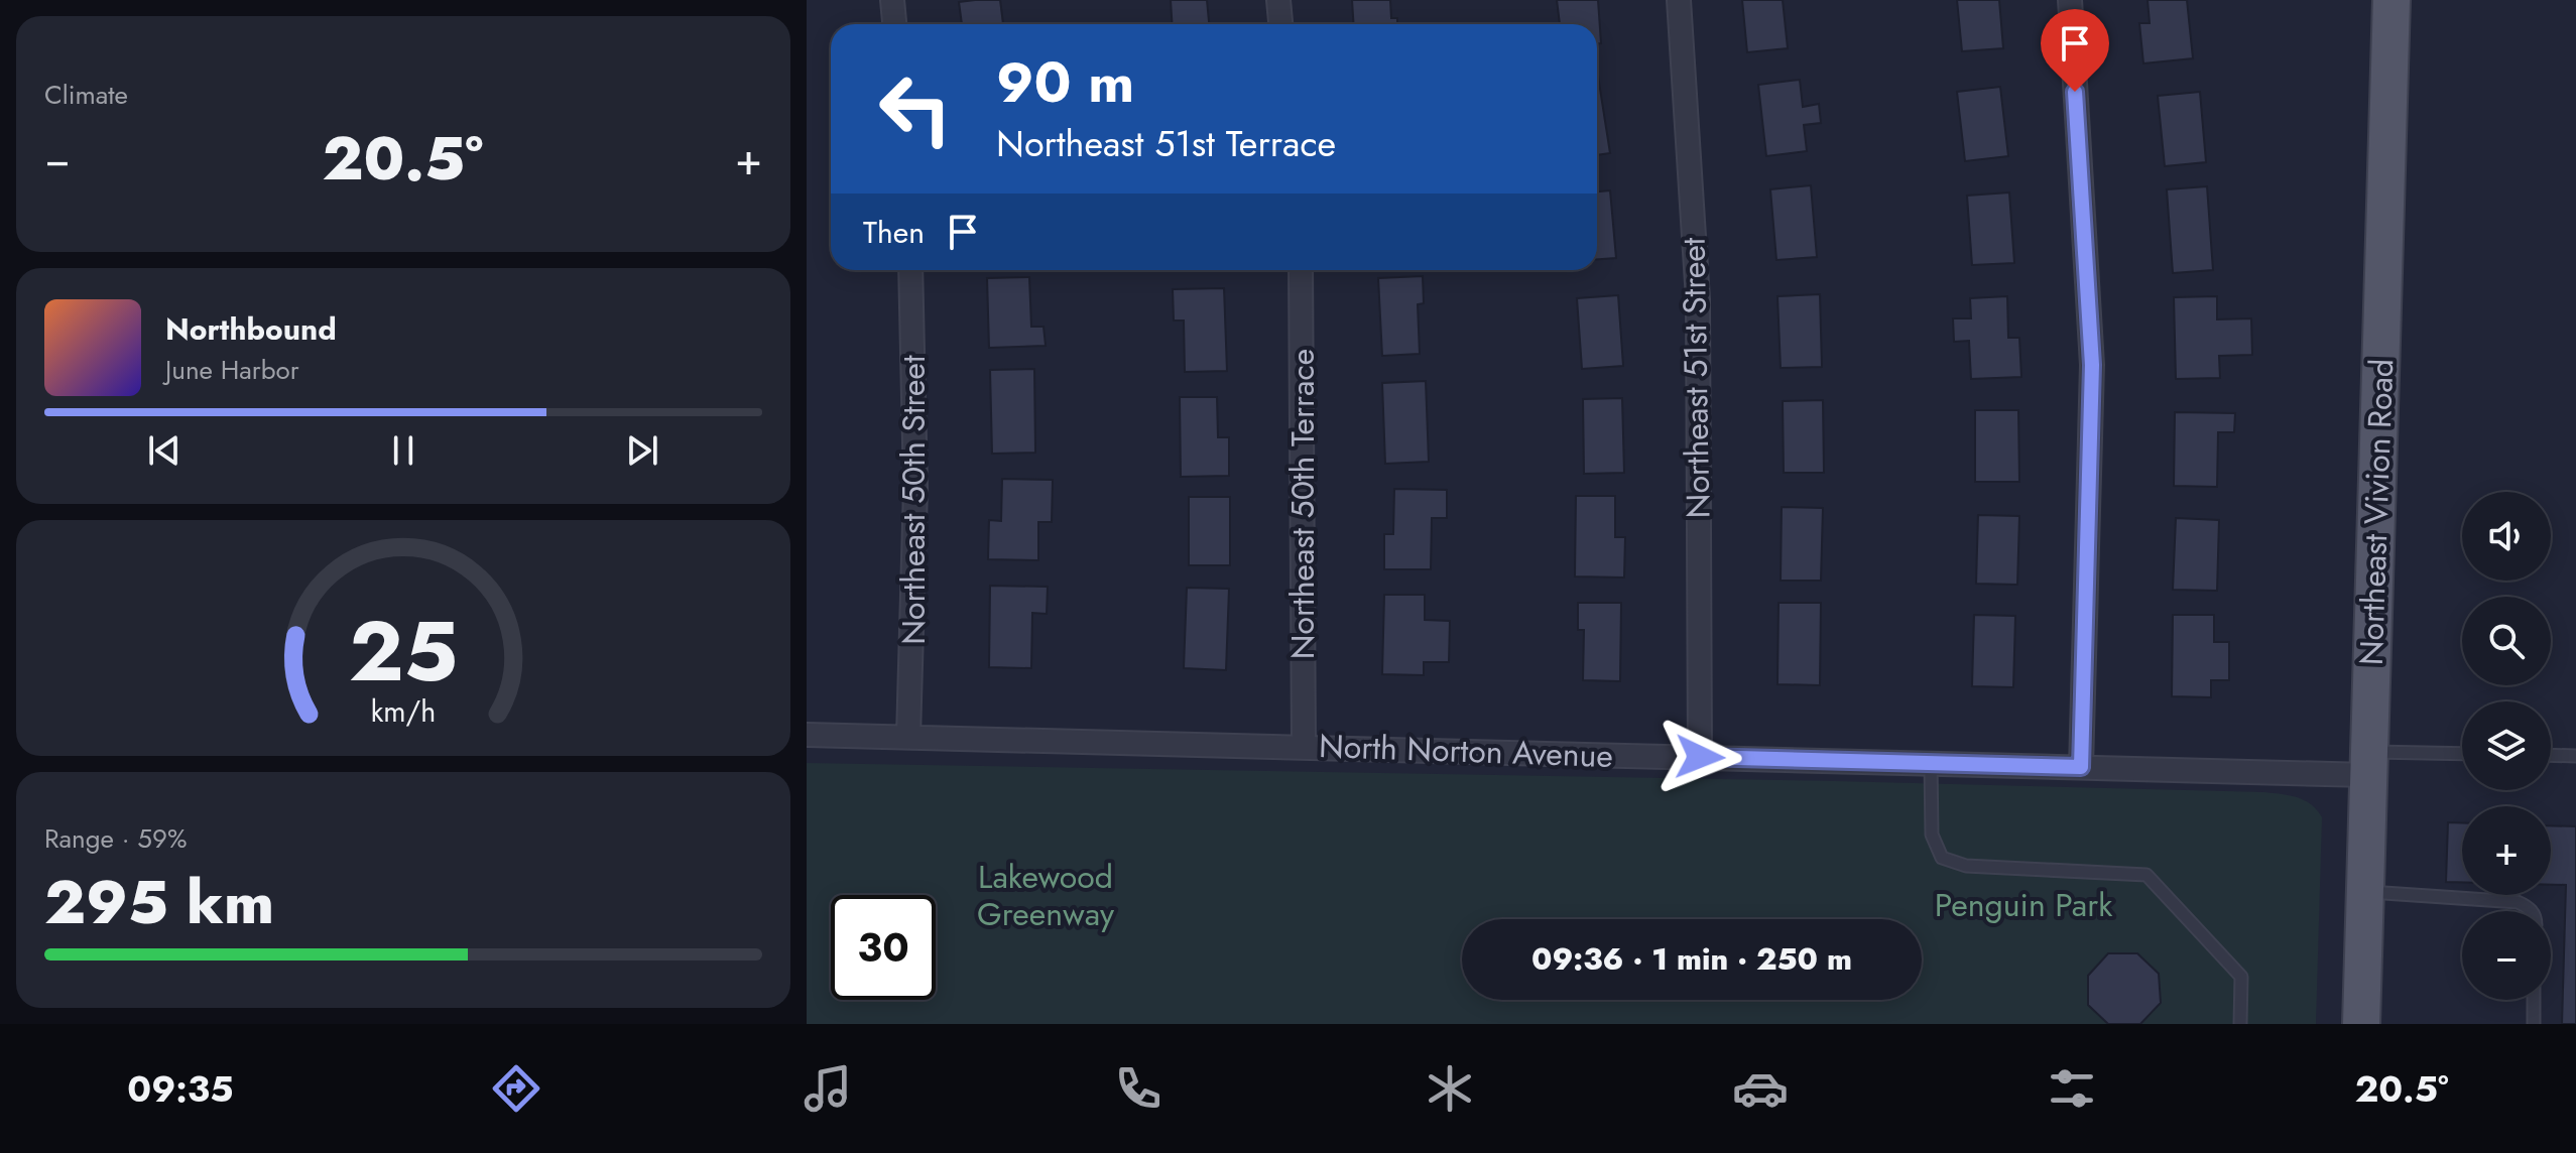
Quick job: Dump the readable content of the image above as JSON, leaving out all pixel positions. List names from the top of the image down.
{
  "streets": {
    "main road": ["Northeast Vivion Road"],
    "street": [
      "Northeast 51st Street",
      "Northeast 50th Street",
      "Northeast 50th Terrace",
      "North Norton Avenue"
    ]
  },
  "crossings": [
    ["Northeast 51st Street", "North Norton Avenue"],
    ["Northeast 50th Street", "North Norton Avenue"],
    ["Northeast 50th Terrace", "North Norton Avenue"],
    ["Northeast Vivion Road", "North Norton Avenue"]
  ],
  "parks": ["Lakewood Greenway", "Penguin Park"],
  "page": {
    "tile": [
      "Climate",
      ["Range · 59%", "295 km"]
    ],
    "turn": ["90 m", "Northeast 51st Terrace"],
    "heat": ["−", "20.5°", "+"],
    "then": "Then",
    "song": ["Northbound", "June Harbor"],
    "map_buttons": ["+", "−"],
    "limit": "30",
    "trip": "09:36 · 1 min · 250 m",
    "tabs": ["09:35", "20.5°"],
    "gauge": ["25", "km/h"]
  }
}
